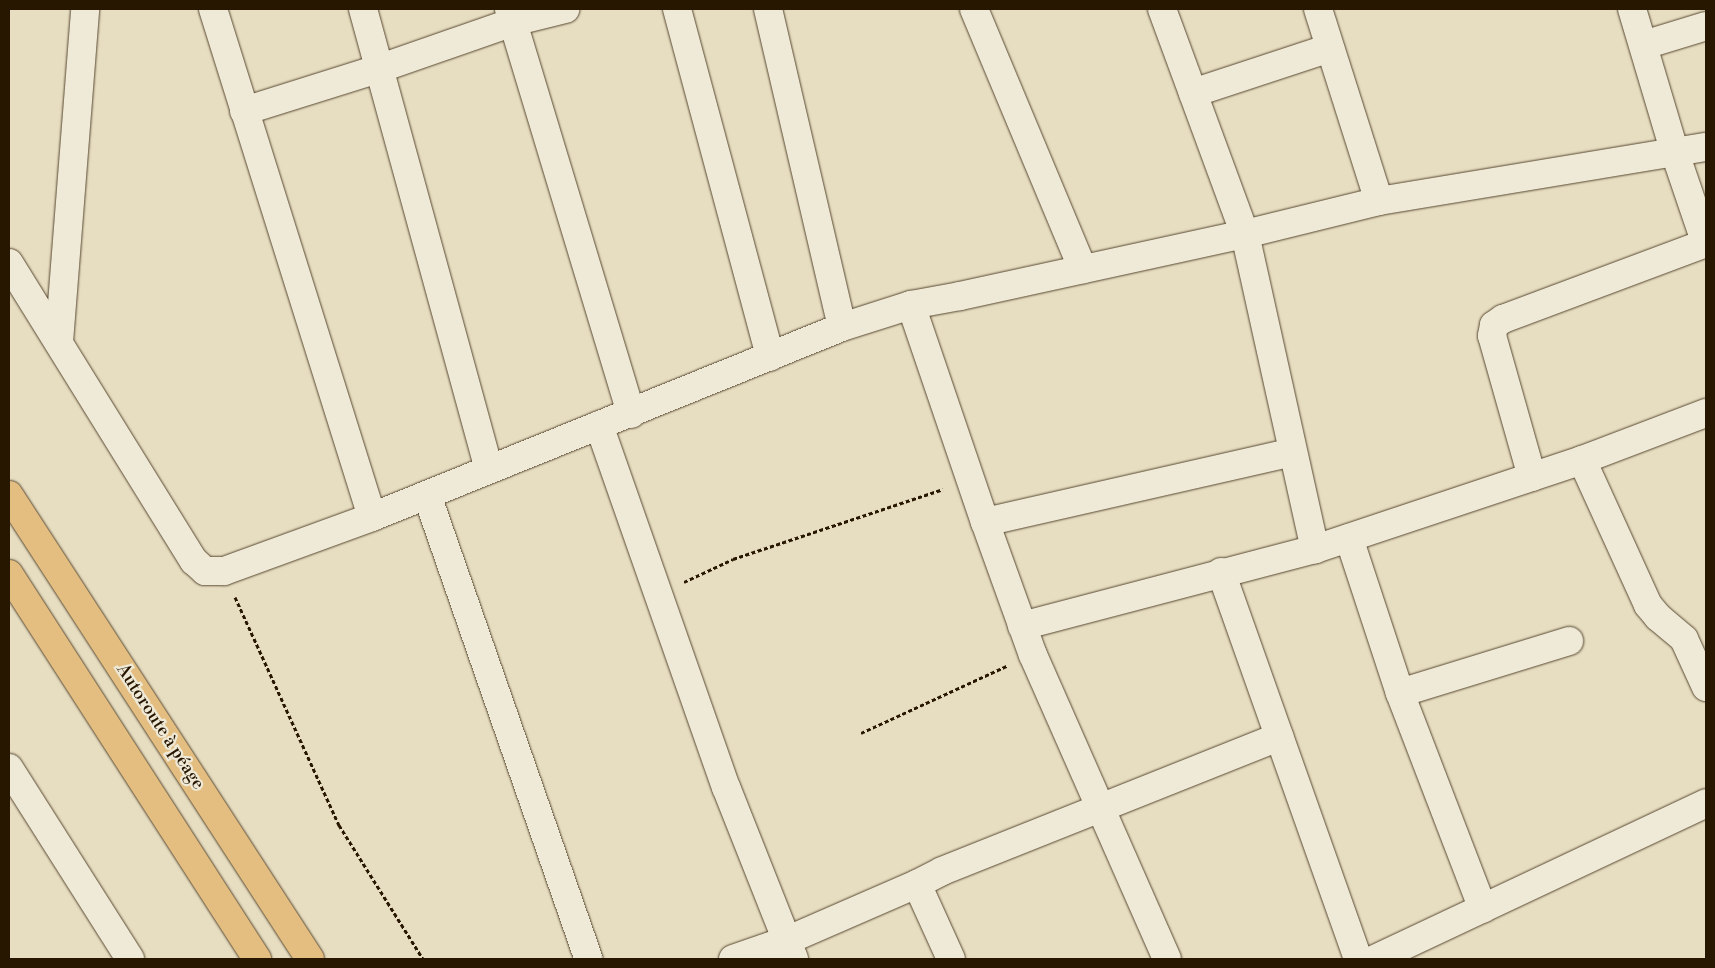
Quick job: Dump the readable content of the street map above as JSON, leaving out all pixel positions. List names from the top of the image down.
{
  "streets": {
    "highway": ["Autoroute à péage"]
  }
}
